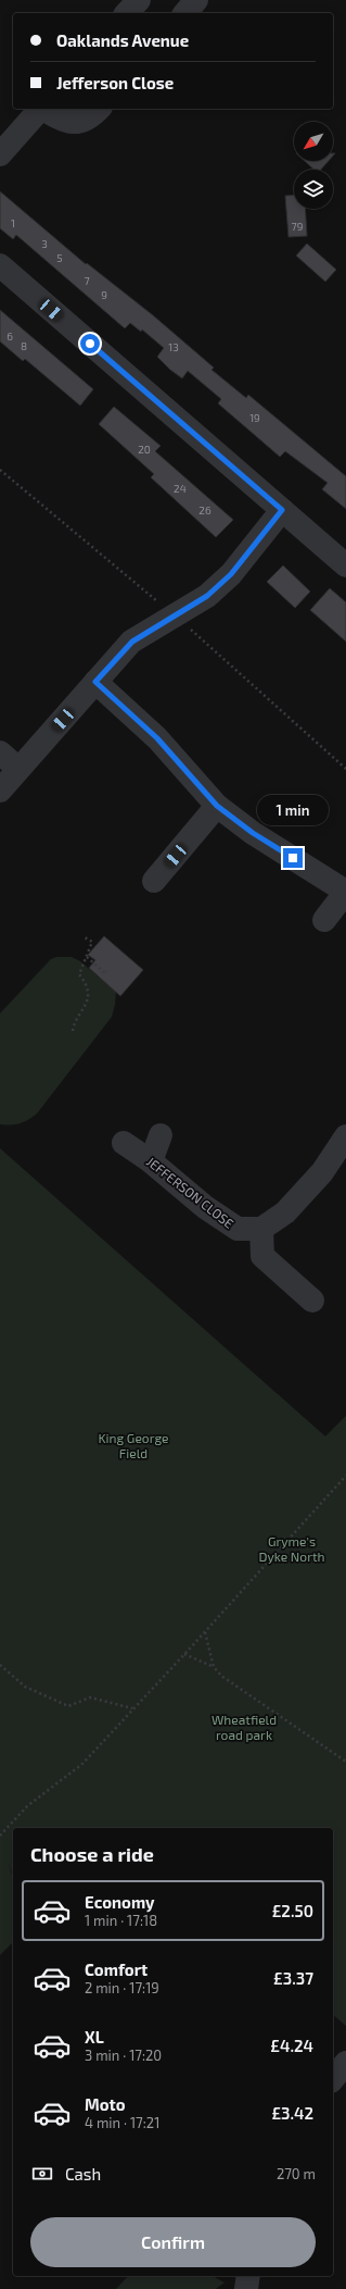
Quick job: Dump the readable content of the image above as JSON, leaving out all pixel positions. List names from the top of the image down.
{
  "streets": {
    "street": ["JEFFERSON CLOSE"]
  },
  "parks": ["King George Field", "Gryme's Dyke North", "Wheatfield road park"],
  "house_numbers": [
    "1",
    "79",
    "3",
    "5",
    "7",
    "9",
    "6",
    "8",
    "13",
    "19",
    "20",
    "24",
    "26"
  ],
  "north": "bottom left",
  "page": {
    "banner": ["Oaklands Avenue", "Jefferson Close"],
    "bubble": "1 min",
    "heading": "Choose a ride",
    "list": [
      {
        "name": "Economy",
        "note": "1 min · 17:18",
        "value": "£2.50"
      },
      {
        "name": "Comfort",
        "note": "2 min · 17:19",
        "value": "£3.37"
      },
      {
        "name": "XL",
        "note": "3 min · 17:20",
        "value": "£4.24"
      },
      {
        "name": "Moto",
        "note": "4 min · 17:21",
        "value": "£3.42"
      }
    ],
    "pay": ["Cash", "270 m"],
    "buttons": "Confirm"
  }
}
